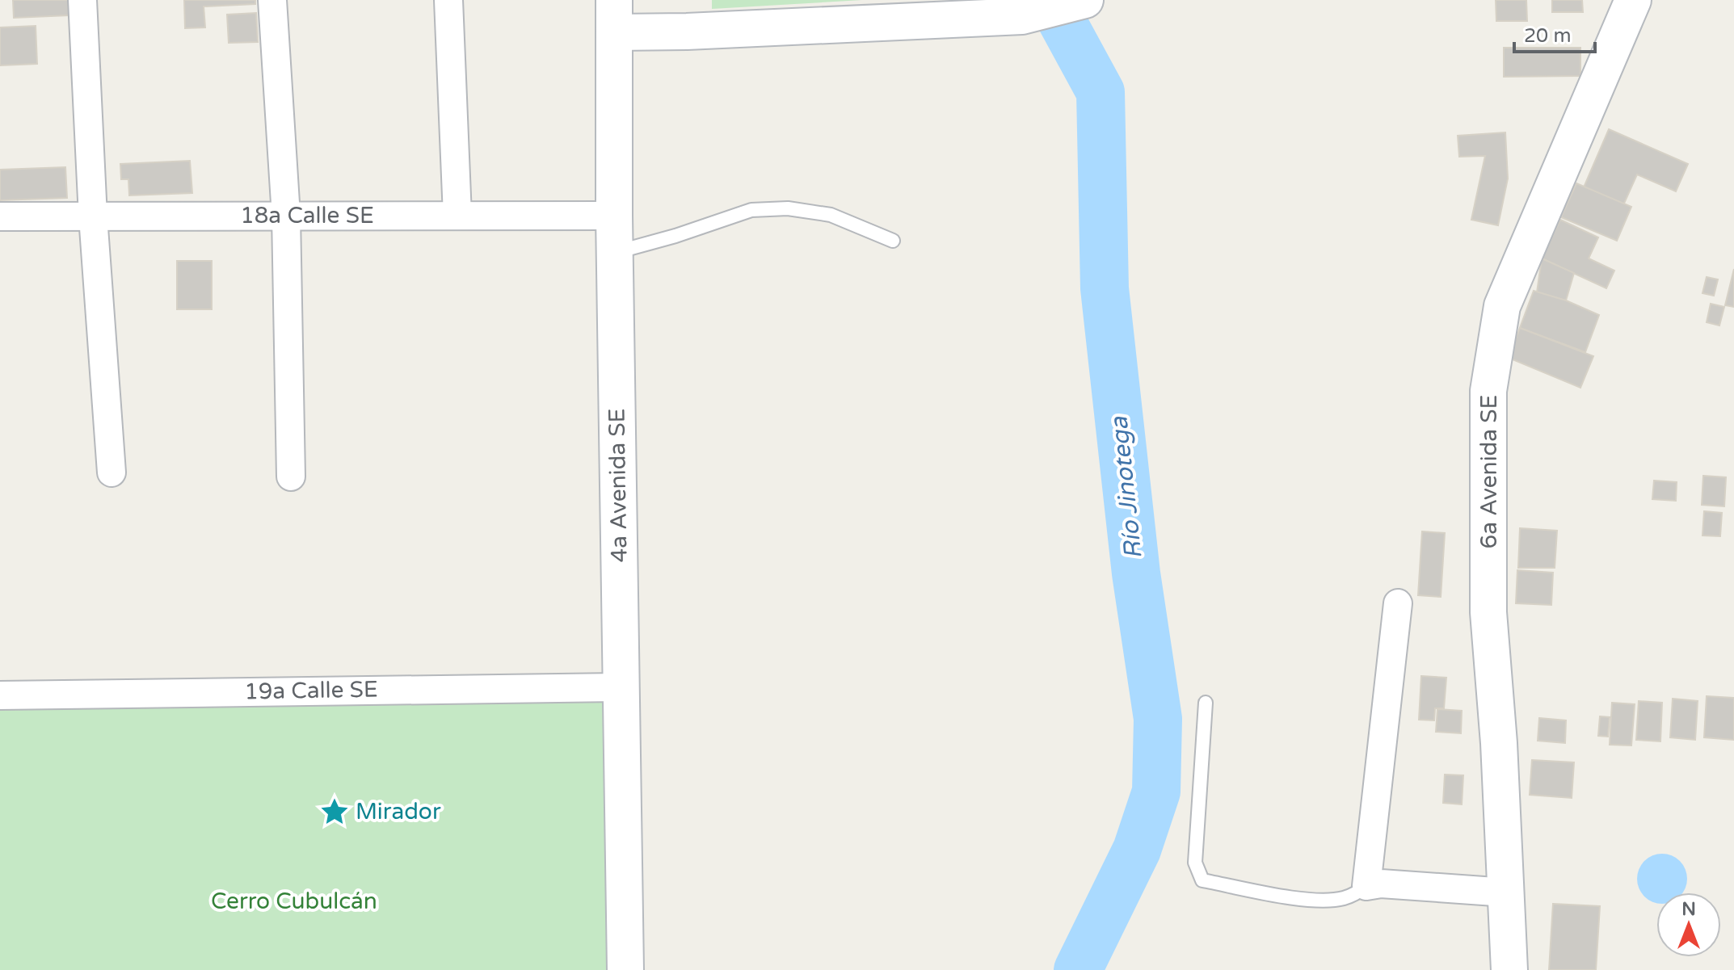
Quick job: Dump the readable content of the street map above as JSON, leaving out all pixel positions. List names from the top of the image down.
{
  "streets": {
    "street": [
      "18a Calle SE",
      "6a Avenida SE",
      "4a Avenida SE",
      "19a Calle SE"
    ]
  },
  "crossings": [
    ["18a Calle SE", "4a Avenida SE"],
    ["4a Avenida SE", "19a Calle SE"]
  ],
  "water": ["Río Jinotega"],
  "parks": ["Cerro Cubulcán"],
  "places": {
    "place": ["Mirador"]
  },
  "scale_bar": "20 m",
  "north": "top"
}
